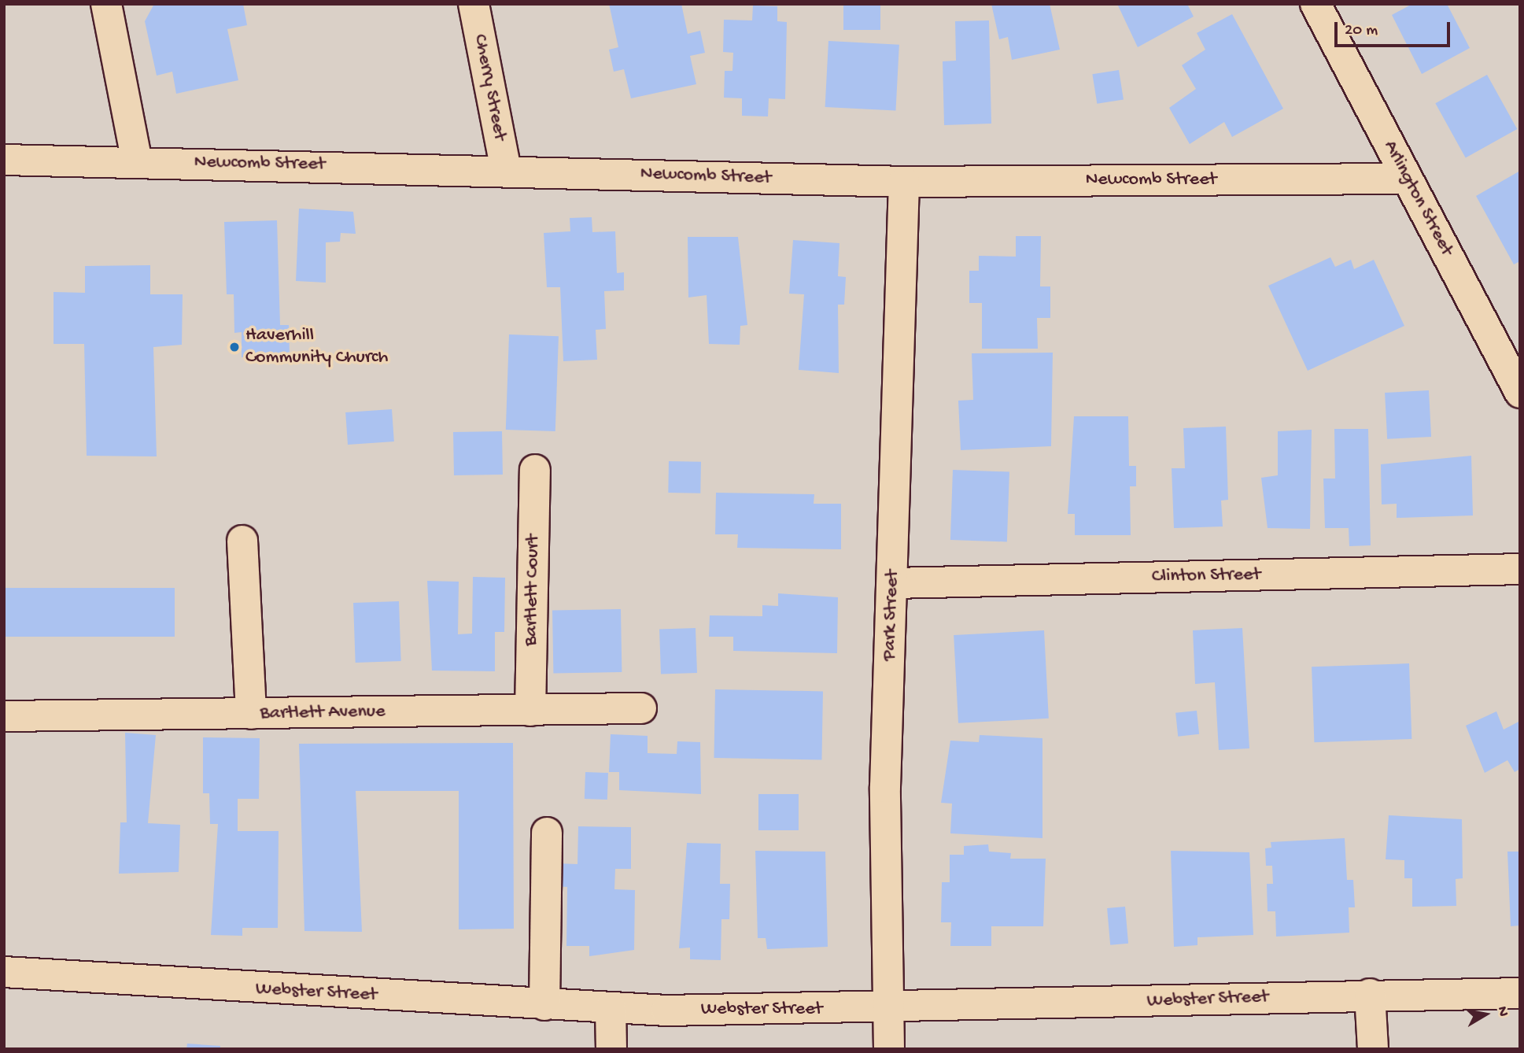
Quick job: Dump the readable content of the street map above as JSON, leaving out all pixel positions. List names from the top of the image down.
{
  "streets": {
    "street": [
      "Cherry Street",
      "Newcomb Street",
      "Arlington Street",
      "Clinton Street",
      "Bartlett Court",
      "Park Street",
      "Bartlett Avenue",
      "Webster Street"
    ]
  },
  "crossings": [
    ["Cherry Street", "Newcomb Street"],
    ["Newcomb Street", "Arlington Street"],
    ["Newcomb Street", "Park Street"],
    ["Clinton Street", "Park Street"],
    ["Bartlett Court", "Bartlett Avenue"],
    ["Park Street", "Webster Street"]
  ],
  "places": ["Haverhill Community Church"],
  "scale_bar": "20 m",
  "north": "right"
}
